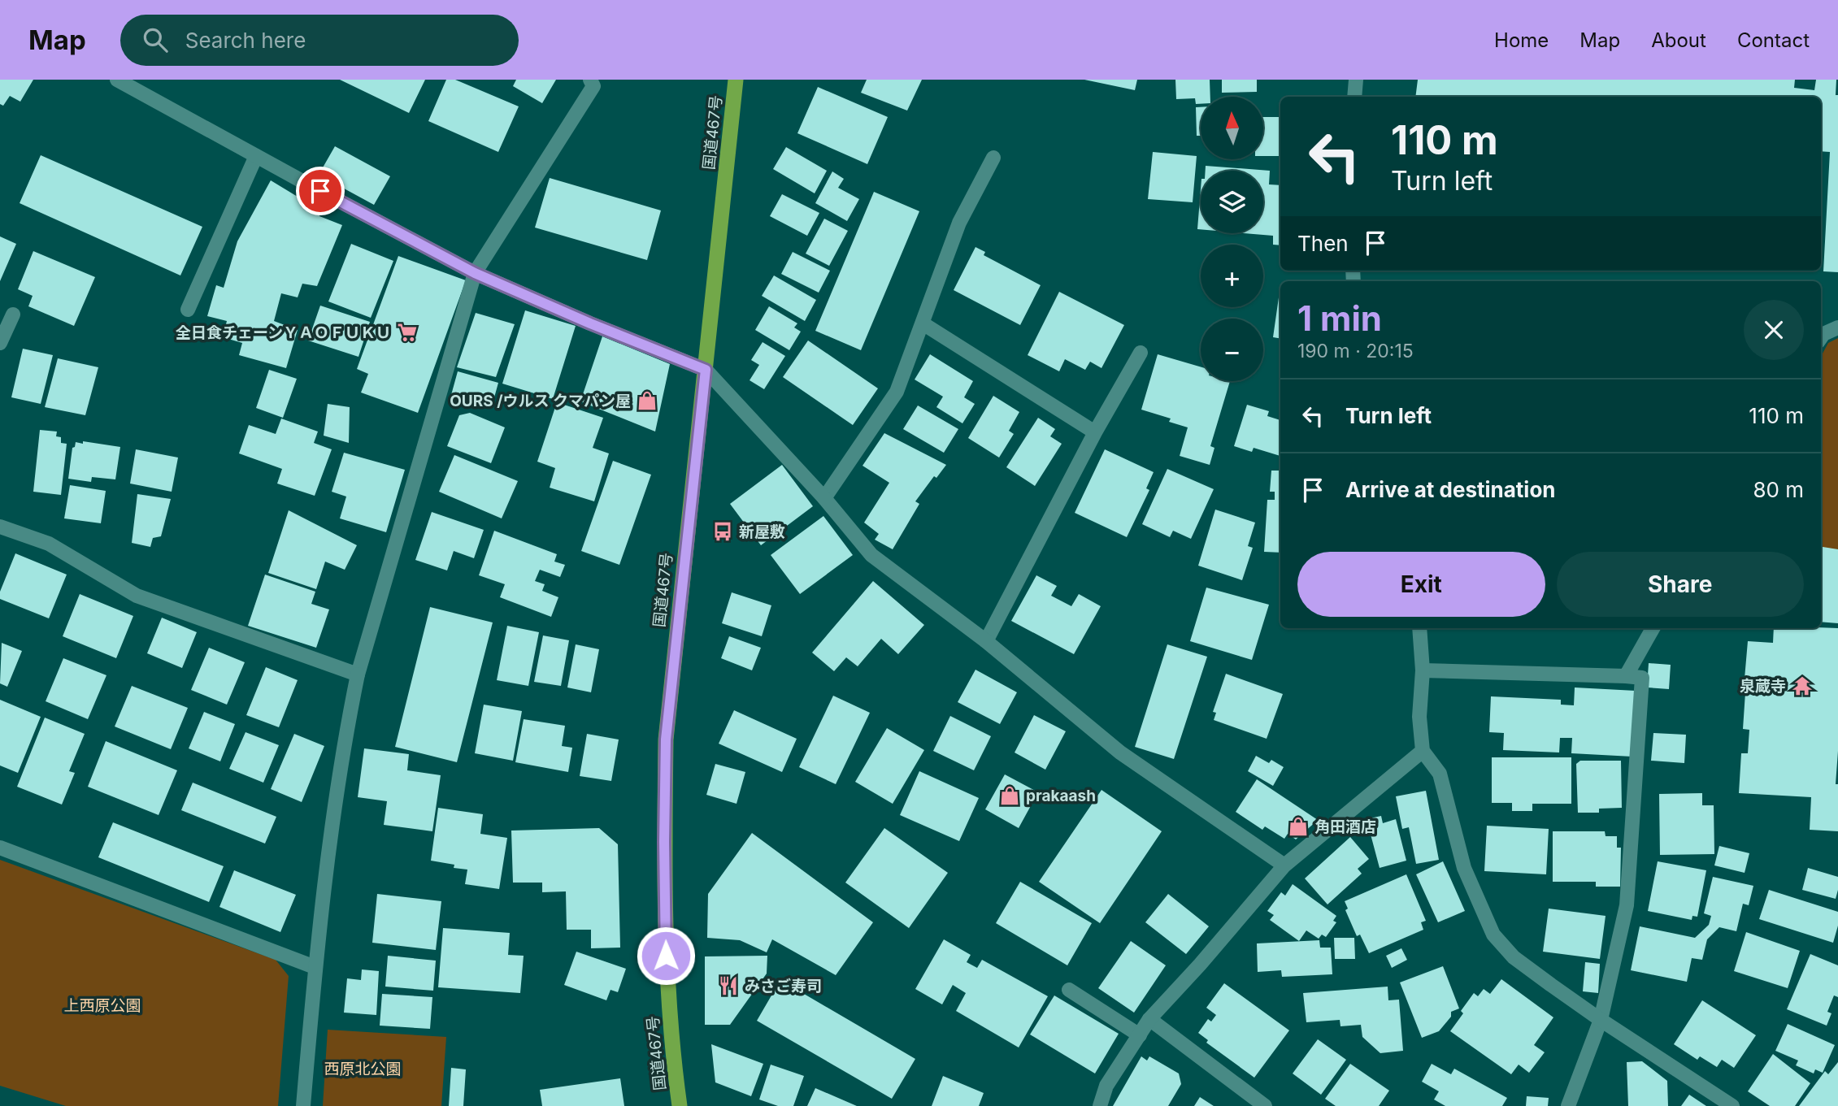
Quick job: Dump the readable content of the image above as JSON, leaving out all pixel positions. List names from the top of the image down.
{
  "streets": {
    "highway": ["国道467号"]
  },
  "parks": ["上西原公園", "西原北公園"],
  "places": {
    "supermarket": ["全日食チェーンＹＡＯＦＵＫＵ"],
    "shop": ["OURS /ウルス クマパン屋", "prakaash", "角田酒店"],
    "bus stop": ["新屋敷"],
    "temple": ["泉蔵寺"],
    "restaurant": ["みさご寿司"]
  },
  "north": "top",
  "page": {
    "header": "Map",
    "search": "Search here",
    "nav": [
      "Home",
      "Map",
      "About",
      "Contact"
    ],
    "map_buttons": ["+", "−"],
    "turn": ["110 m", "Turn left"],
    "then": "Then",
    "heading": ["1 min", "190 m · 20:15"],
    "list": [
      {
        "name": "Turn left",
        "value": "110 m"
      },
      {
        "name": "Arrive at destination",
        "value": "80 m"
      }
    ],
    "buttons": ["Exit", "Share"]
  }
}
